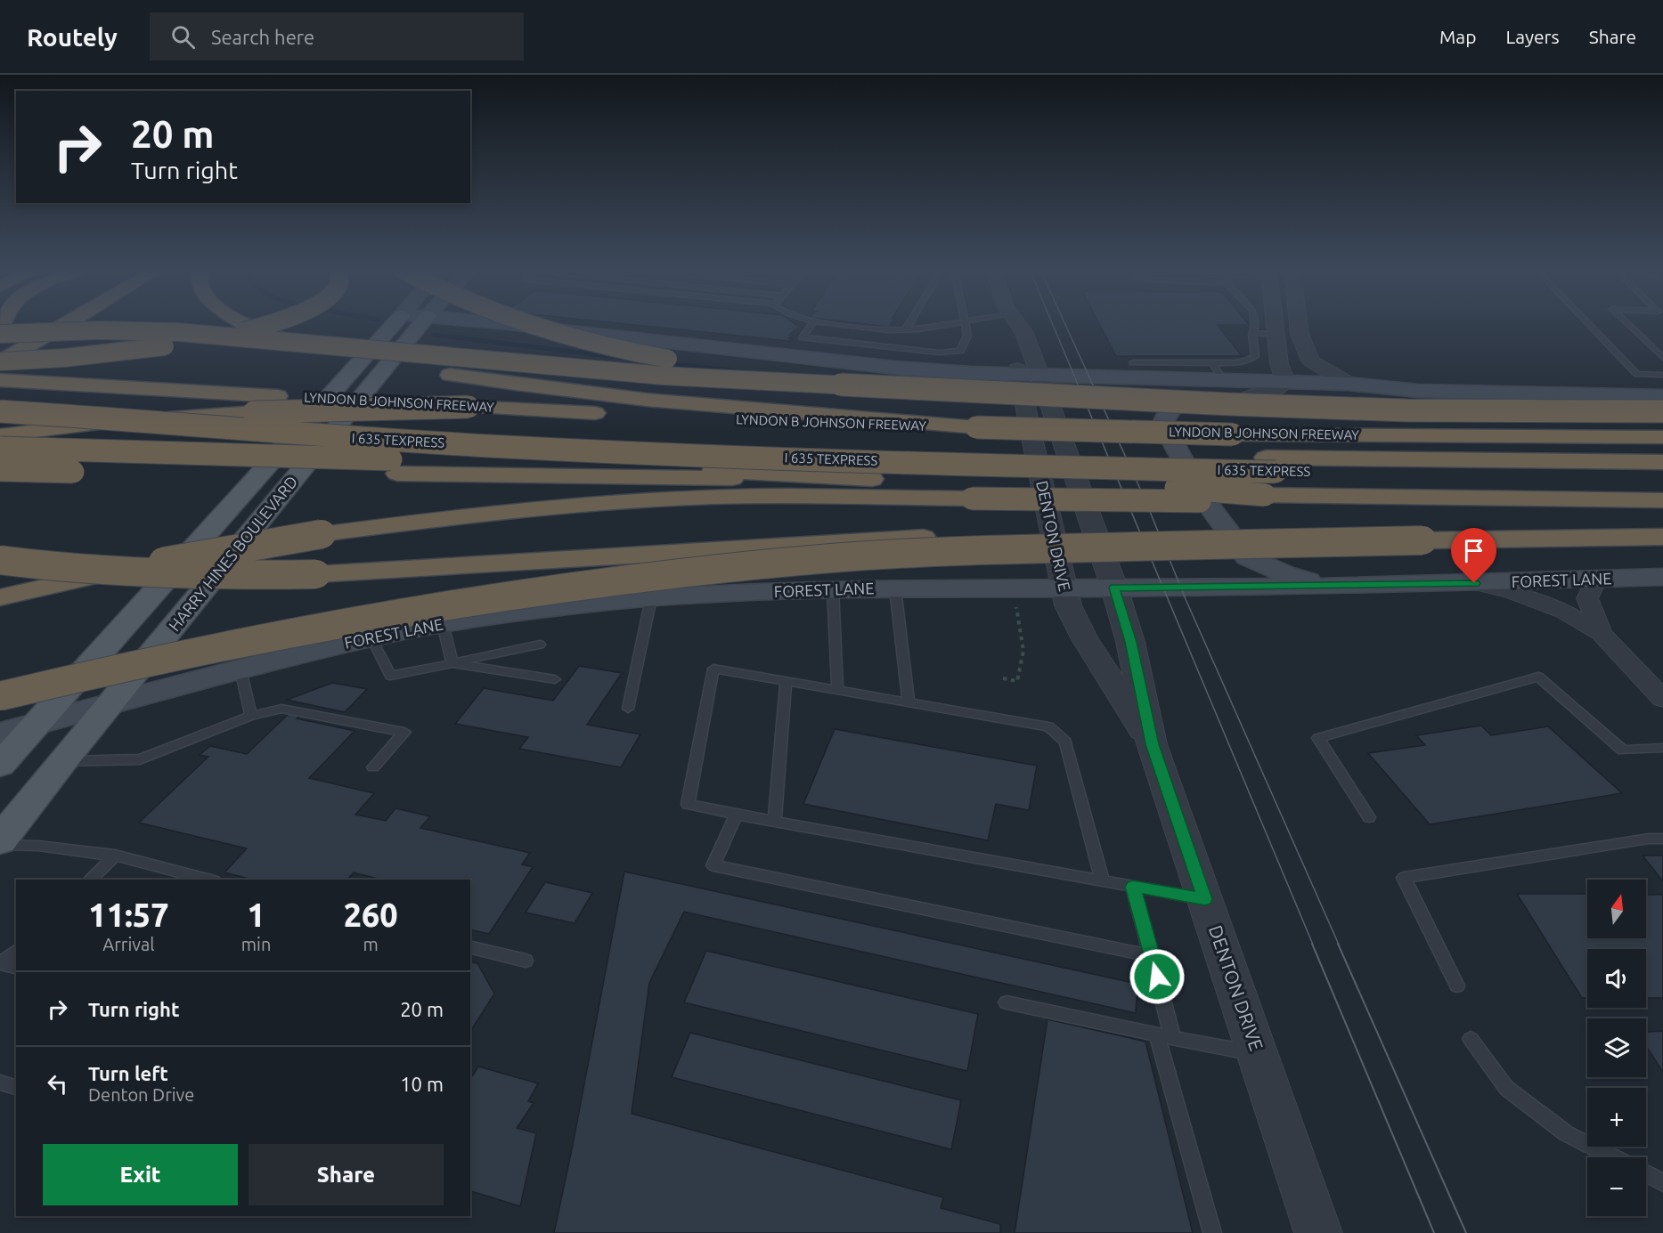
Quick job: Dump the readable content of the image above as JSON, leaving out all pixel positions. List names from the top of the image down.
{
  "streets": {
    "highway": ["LYNDON B JOHNSON FREEWAY", "I 635 TEXPRESS"],
    "main road": ["HARRY HINES BOULEVARD", "FOREST LANE"],
    "street": ["DENTON DRIVE"]
  },
  "crossings": [
    ["DENTON DRIVE", "FOREST LANE"],
    ["HARRY HINES BOULEVARD", "FOREST LANE"]
  ],
  "north": "top",
  "page": {
    "header": "Routely",
    "search": "Search here",
    "nav": ["Map", "Layers", "Share"],
    "turn": ["20 m", "Turn right"],
    "map_buttons": ["+", "−"],
    "eta": [
      "11:57",
      "Arrival",
      "1",
      "min",
      "260",
      "m"
    ],
    "list": [
      {
        "name": "Turn right",
        "value": "20 m"
      },
      {
        "name": "Turn left",
        "note": "Denton Drive",
        "value": "10 m"
      }
    ],
    "buttons": ["Exit", "Share"]
  }
}
